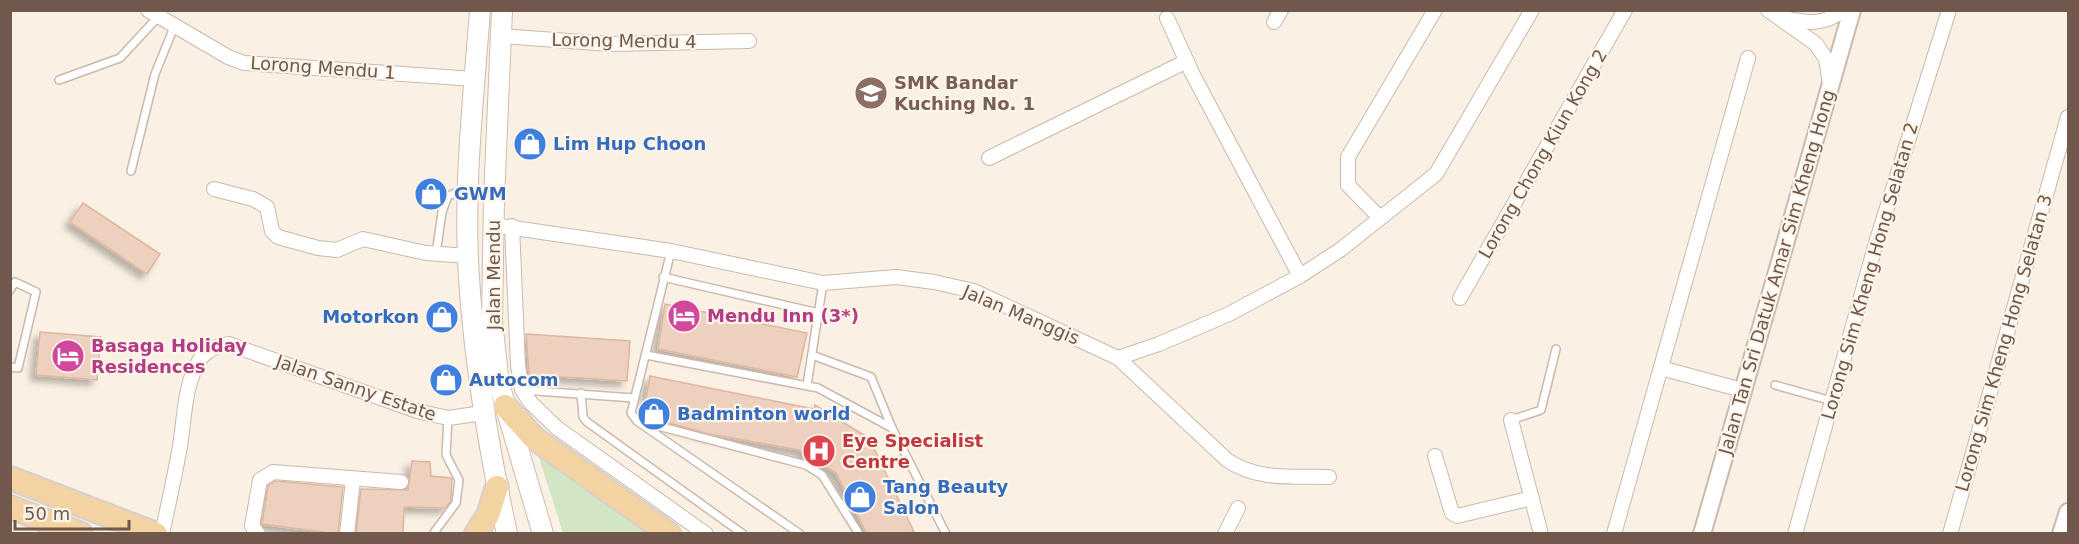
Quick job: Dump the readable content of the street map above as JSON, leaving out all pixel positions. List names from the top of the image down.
{
  "streets": {
    "main road": ["Jalan Mendu"],
    "street": [
      "Lorong Mendu 4",
      "Lorong Mendu 1",
      "Lorong Chong Kiun Kong 2",
      "Lorong Sim Kheng Hong Selatan 2",
      "Jalan Tan Sri Datuk Amar Sim Kheng Hong",
      "Jalan Manggis",
      "Lorong Sim Kheng Hong Selatan 3",
      "Jalan Sanny Estate"
    ]
  },
  "crossings": [
    ["Lorong Mendu 4", "Jalan Mendu"],
    ["Lorong Mendu 1", "Jalan Mendu"],
    ["Jalan Mendu", "Jalan Manggis"],
    ["Jalan Mendu", "Jalan Sanny Estate"]
  ],
  "places": {
    "school or university": ["SMK Bandar Kuching No. 1"],
    "shop": [
      "Lim Hup Choon",
      "GWM",
      "Motorkon",
      "Autocom",
      "Badminton world",
      "Tang Beauty Salon"
    ],
    "hotel": ["Mendu Inn (3*)", "Basaga Holiday Residences"],
    "hospital": ["Eye Specialist Centre"]
  },
  "scale_bar": "50 m"
}
